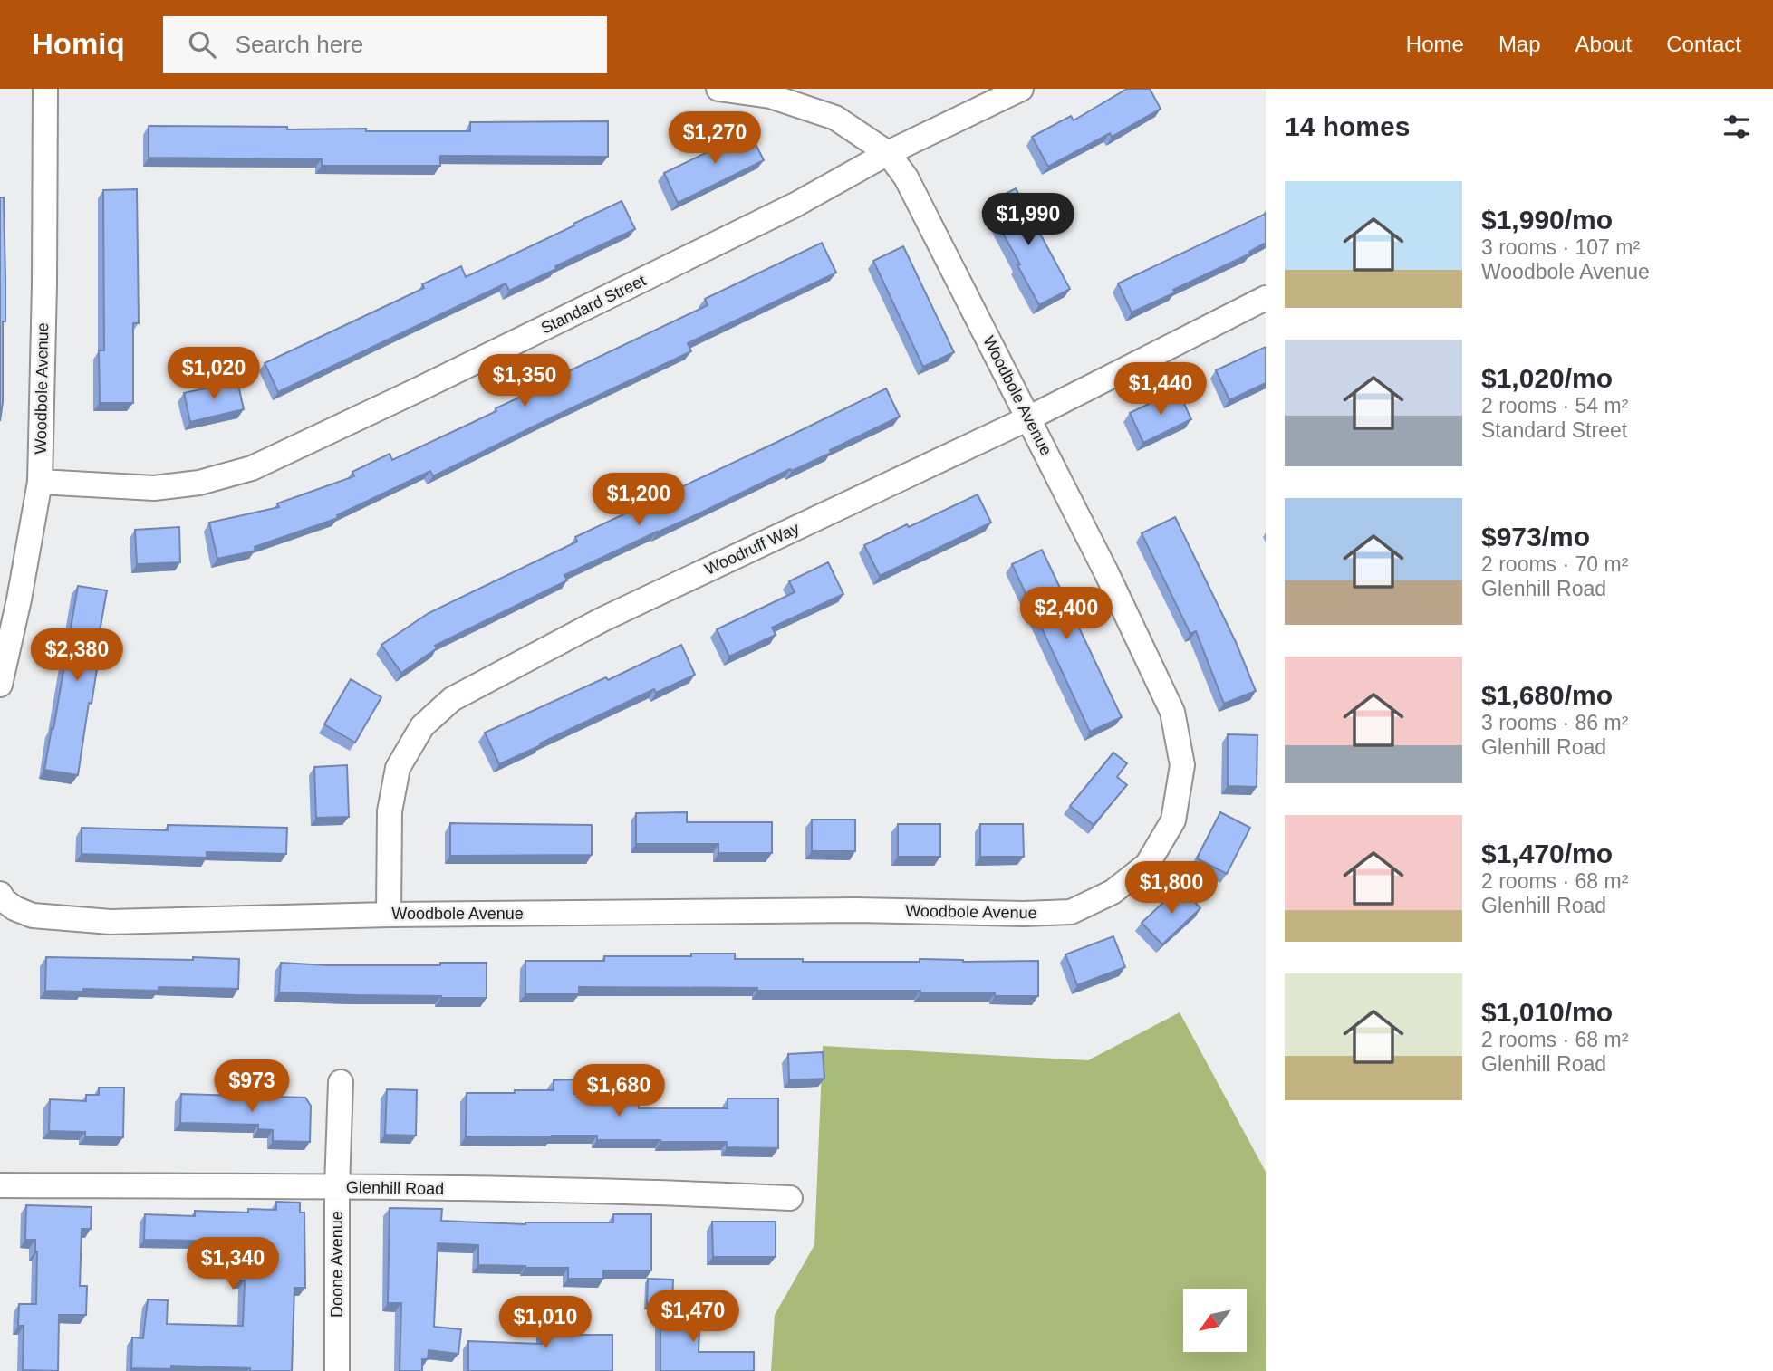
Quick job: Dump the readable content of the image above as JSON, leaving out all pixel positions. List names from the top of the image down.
{
  "streets": {
    "street": [
      "Standard Street",
      "Woodbole Avenue",
      "Woodruff Way",
      "Glenhill Road",
      "Doone Avenue"
    ]
  },
  "crossings": [
    ["Standard Street", "Woodbole Avenue"],
    ["Woodbole Avenue", "Woodruff Way"],
    ["Glenhill Road", "Doone Avenue"]
  ],
  "north": "bottom left",
  "page": {
    "header": "Homiq",
    "search": "Search here",
    "nav": [
      "Home",
      "Map",
      "About",
      "Contact"
    ],
    "heading": "14 homes",
    "price": [
      "$1,270",
      "$1,990",
      "$1,020",
      "$1,350",
      "$1,440",
      "$1,200",
      "$2,400",
      "$2,380",
      "$1,800",
      "$973",
      "$1,680",
      "$1,340",
      "$1,470",
      "$1,010"
    ],
    "list": [
      {
        "name": "$1,990/mo",
        "note": "3 rooms · 107 m² · Woodbole Avenue"
      },
      {
        "name": "$1,020/mo",
        "note": "2 rooms · 54 m² · Standard Street"
      },
      {
        "name": "$973/mo",
        "note": "2 rooms · 70 m² · Glenhill Road"
      },
      {
        "name": "$1,680/mo",
        "note": "3 rooms · 86 m² · Glenhill Road"
      },
      {
        "name": "$1,470/mo",
        "note": "2 rooms · 68 m² · Glenhill Road"
      },
      {
        "name": "$1,010/mo",
        "note": "2 rooms · 68 m² · Glenhill Road"
      }
    ]
  }
}
